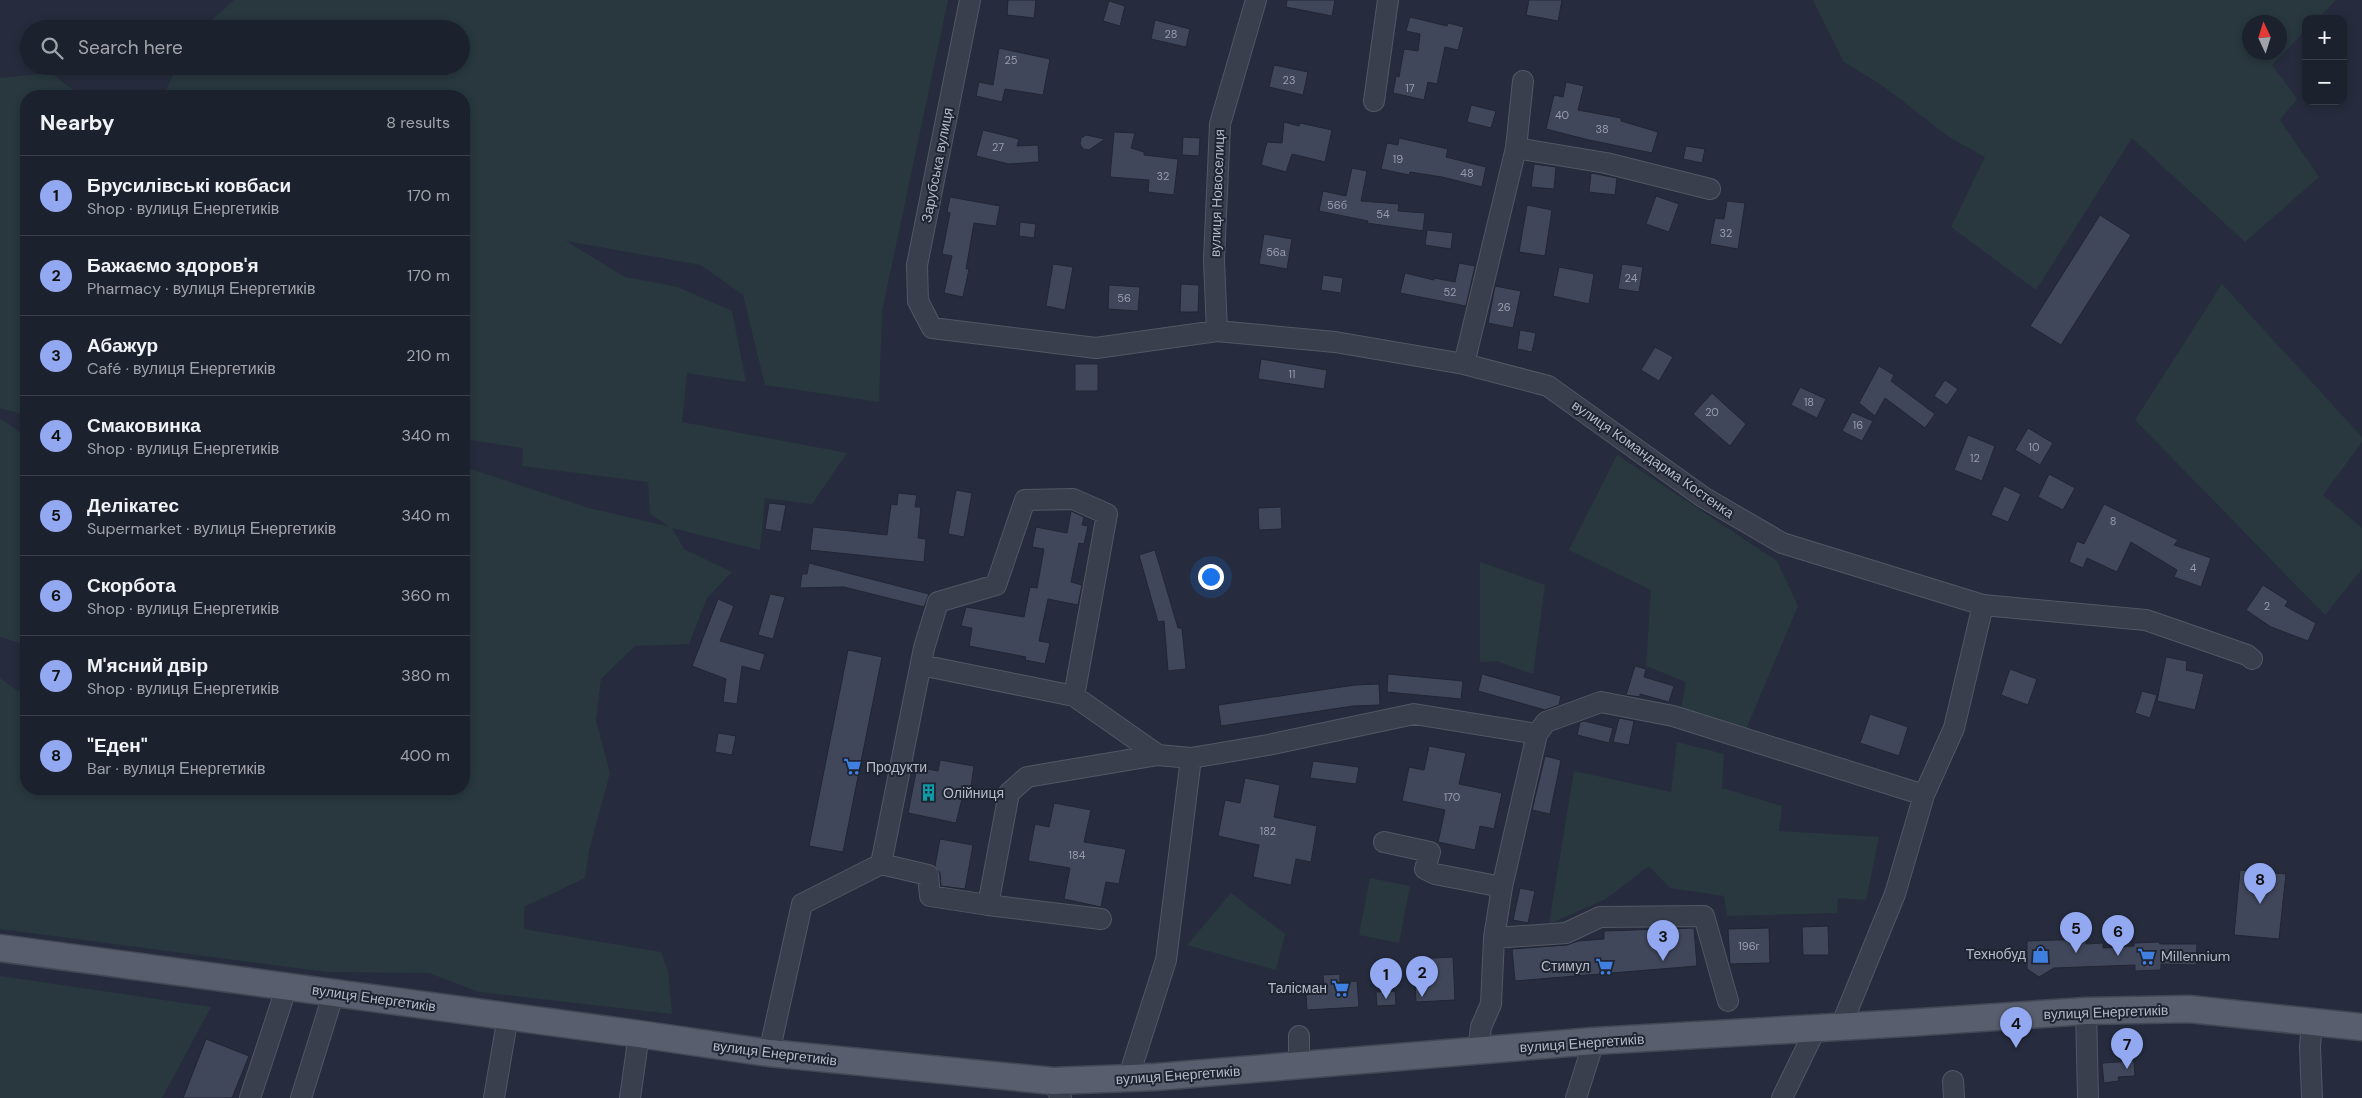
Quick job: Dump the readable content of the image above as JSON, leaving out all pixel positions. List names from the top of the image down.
{
  "streets": {
    "main road": ["вулиця Енергетиків"],
    "street": ["Зарубська вулиця", "вулиця Новоселиця", "вулиця Командарма Костенка"]
  },
  "crossings": [
    ["Зарубська вулиця", "вулиця Командарма Костенка"],
    ["вулиця Новоселиця", "вулиця Командарма Костенка"]
  ],
  "places": {
    "supermarket": [
      "Продукти",
      "Millennium",
      "Стимул",
      "Талісман"
    ],
    "building": ["Олійниця"],
    "shop": ["Технобуд"]
  },
  "house_numbers": [
    "28",
    "25",
    "23",
    "17",
    "40",
    "38",
    "27",
    "19",
    "48",
    "32",
    "56б",
    "54",
    "32",
    "56а",
    "24",
    "52",
    "56",
    "26",
    "11",
    "18",
    "20",
    "16",
    "10",
    "12",
    "8",
    "4",
    "2",
    "170",
    "182",
    "184",
    "196г"
  ],
  "north": "top",
  "page": {
    "map_buttons": ["+", "−"],
    "search": "Search here",
    "heading": ["Nearby", "8 results"],
    "list": [
      {
        "mark": "1",
        "name": "Брусилівські ковбаси",
        "note": "Shop · вулиця Енергетиків",
        "value": "170 m"
      },
      {
        "mark": "2",
        "name": "Бажаємо здоров'я",
        "note": "Pharmacy · вулиця Енергетиків",
        "value": "170 m"
      },
      {
        "mark": "3",
        "name": "Абажур",
        "note": "Café · вулиця Енергетиків",
        "value": "210 m"
      },
      {
        "mark": "4",
        "name": "Смаковинка",
        "note": "Shop · вулиця Енергетиків",
        "value": "340 m"
      },
      {
        "mark": "5",
        "name": "Делікатес",
        "note": "Supermarket · вулиця Енергетиків",
        "value": "340 m"
      },
      {
        "mark": "6",
        "name": "Скорбота",
        "note": "Shop · вулиця Енергетиків",
        "value": "360 m"
      },
      {
        "mark": "7",
        "name": "М'ясний двір",
        "note": "Shop · вулиця Енергетиків",
        "value": "380 m"
      },
      {
        "mark": "8",
        "name": "\"Еден\"",
        "note": "Bar · вулиця Енергетиків",
        "value": "400 m"
      }
    ],
    "pins": [
      "8",
      "5",
      "6",
      "3",
      "2",
      "1",
      "4",
      "7"
    ]
  }
}
